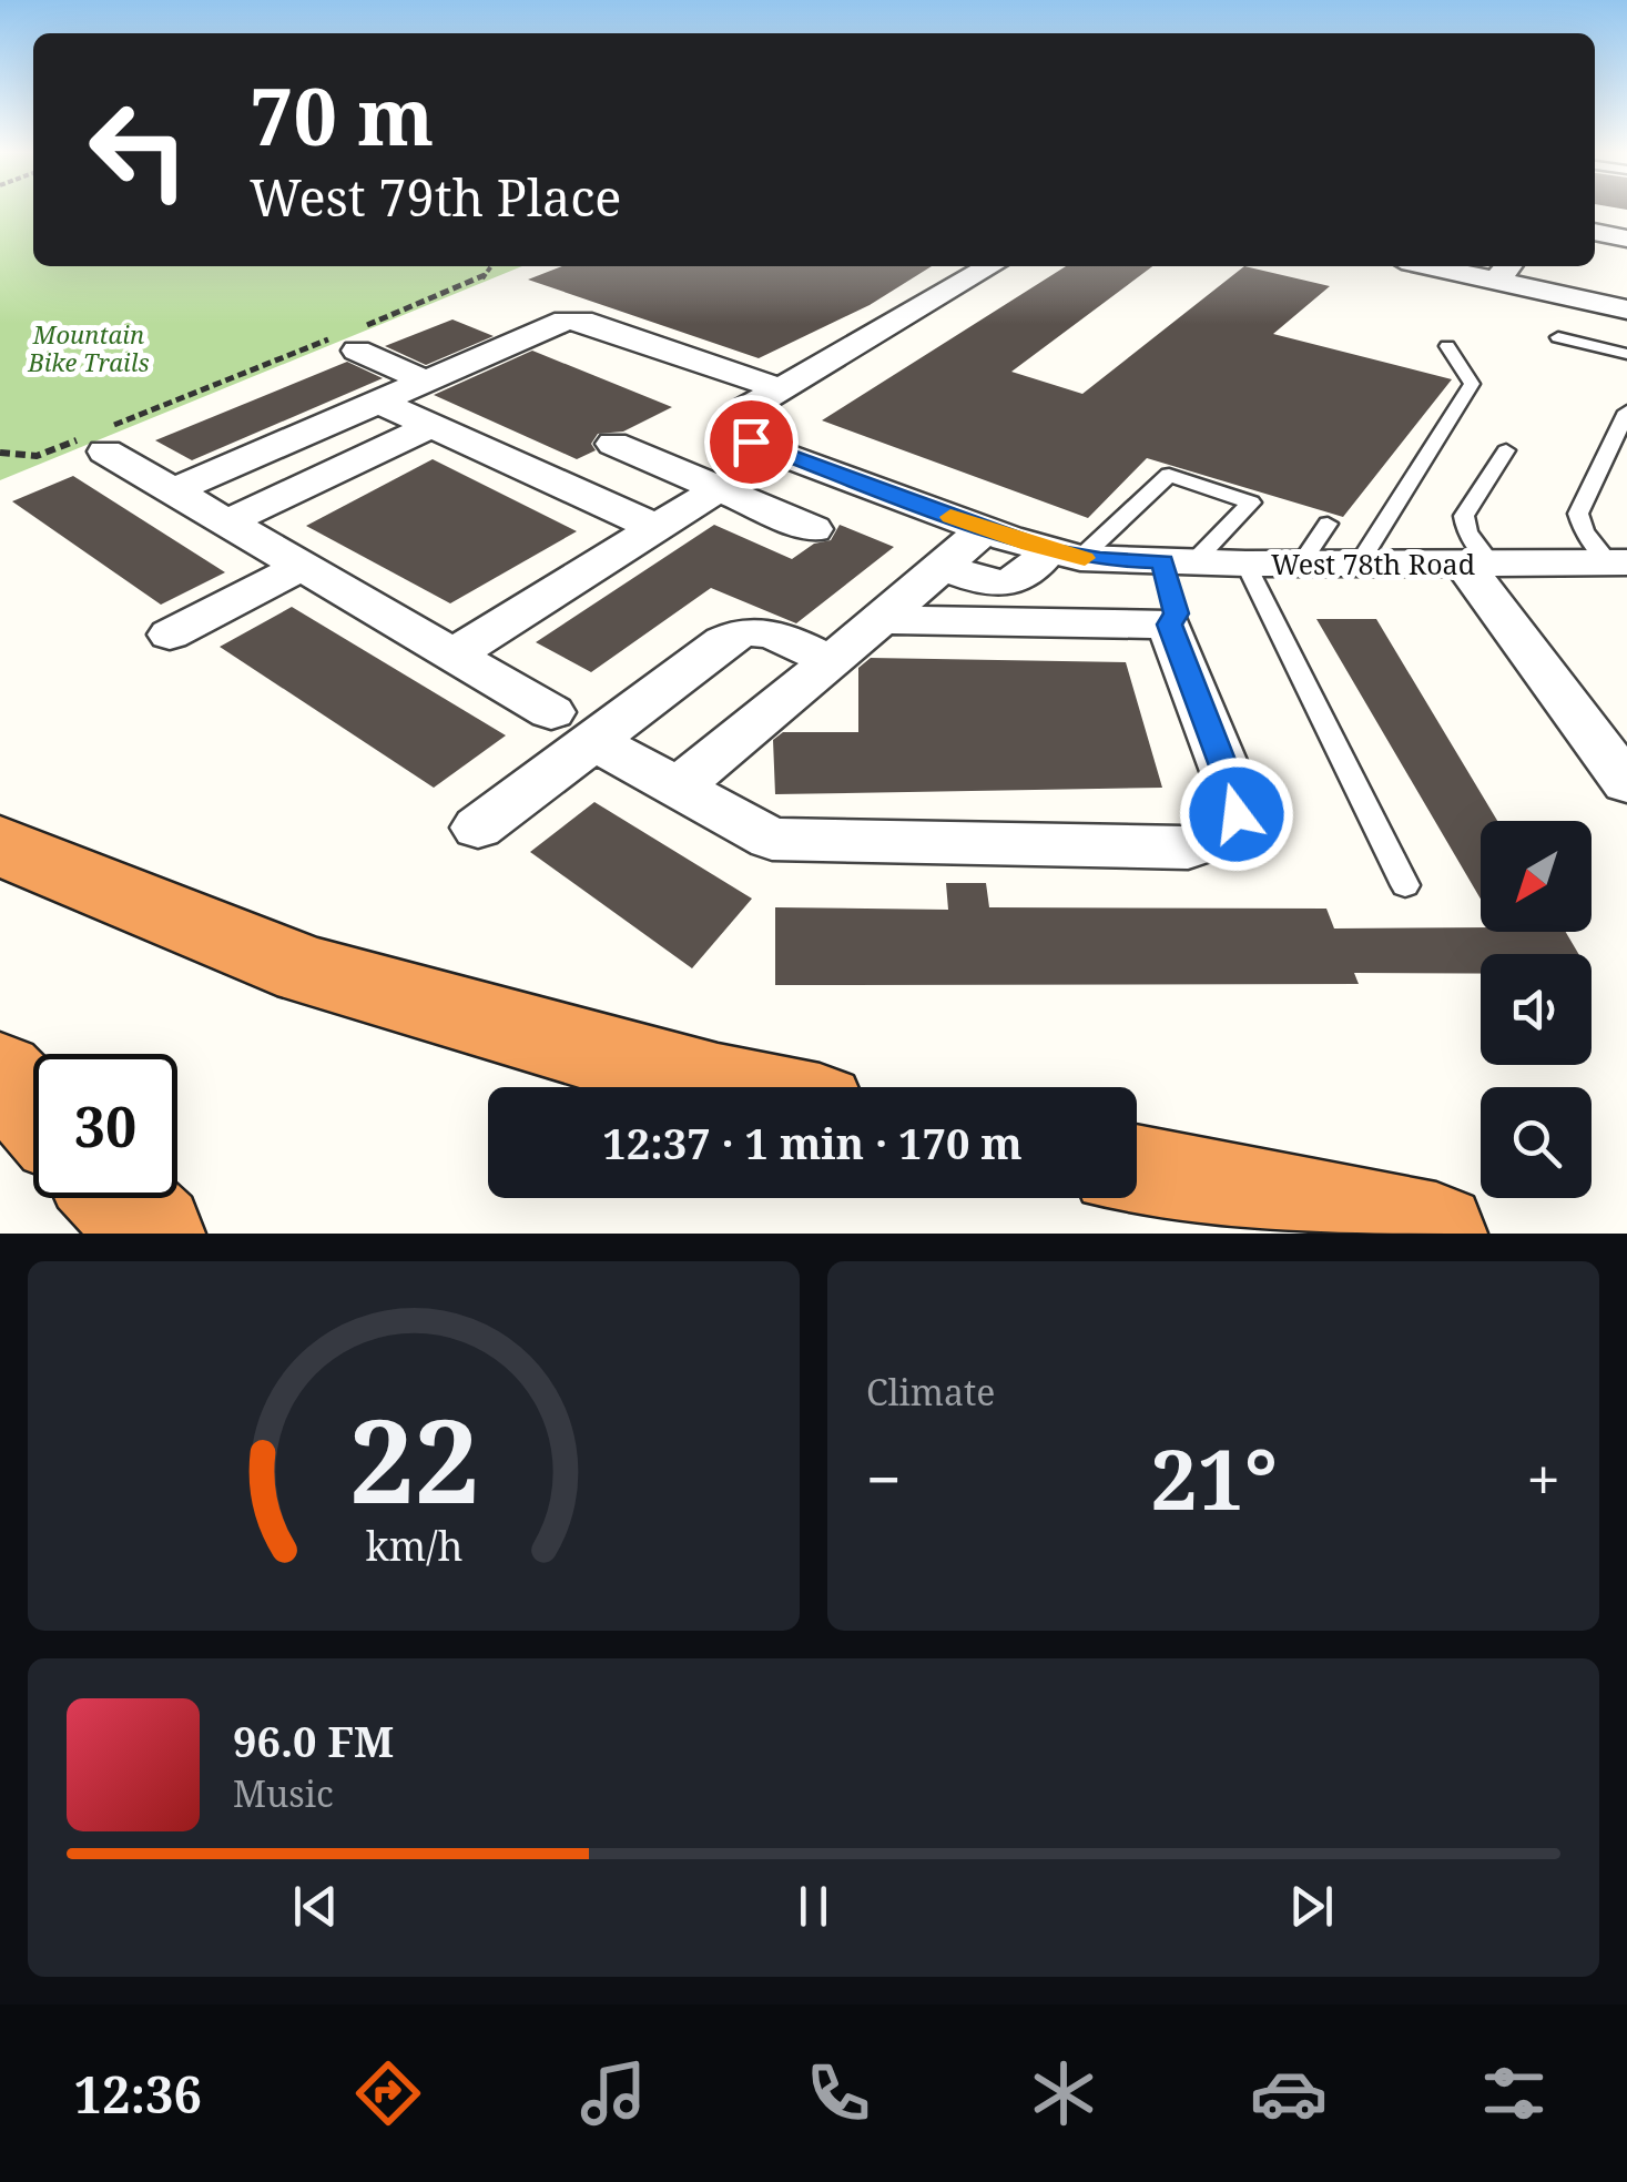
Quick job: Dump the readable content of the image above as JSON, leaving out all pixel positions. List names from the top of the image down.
{
  "streets": {
    "street": ["West 78th Road"]
  },
  "parks": ["Mountain Bike Trails"],
  "north": "bottom left",
  "page": {
    "turn": ["70 m", "West 79th Place"],
    "limit": "30",
    "trip": "12:37 · 1 min · 170 m",
    "tile": "Climate",
    "heat": ["−", "21°", "+"],
    "song": ["96.0 FM", "Music"],
    "tabs": "12:36",
    "gauge": ["22", "km/h"]
  }
}
